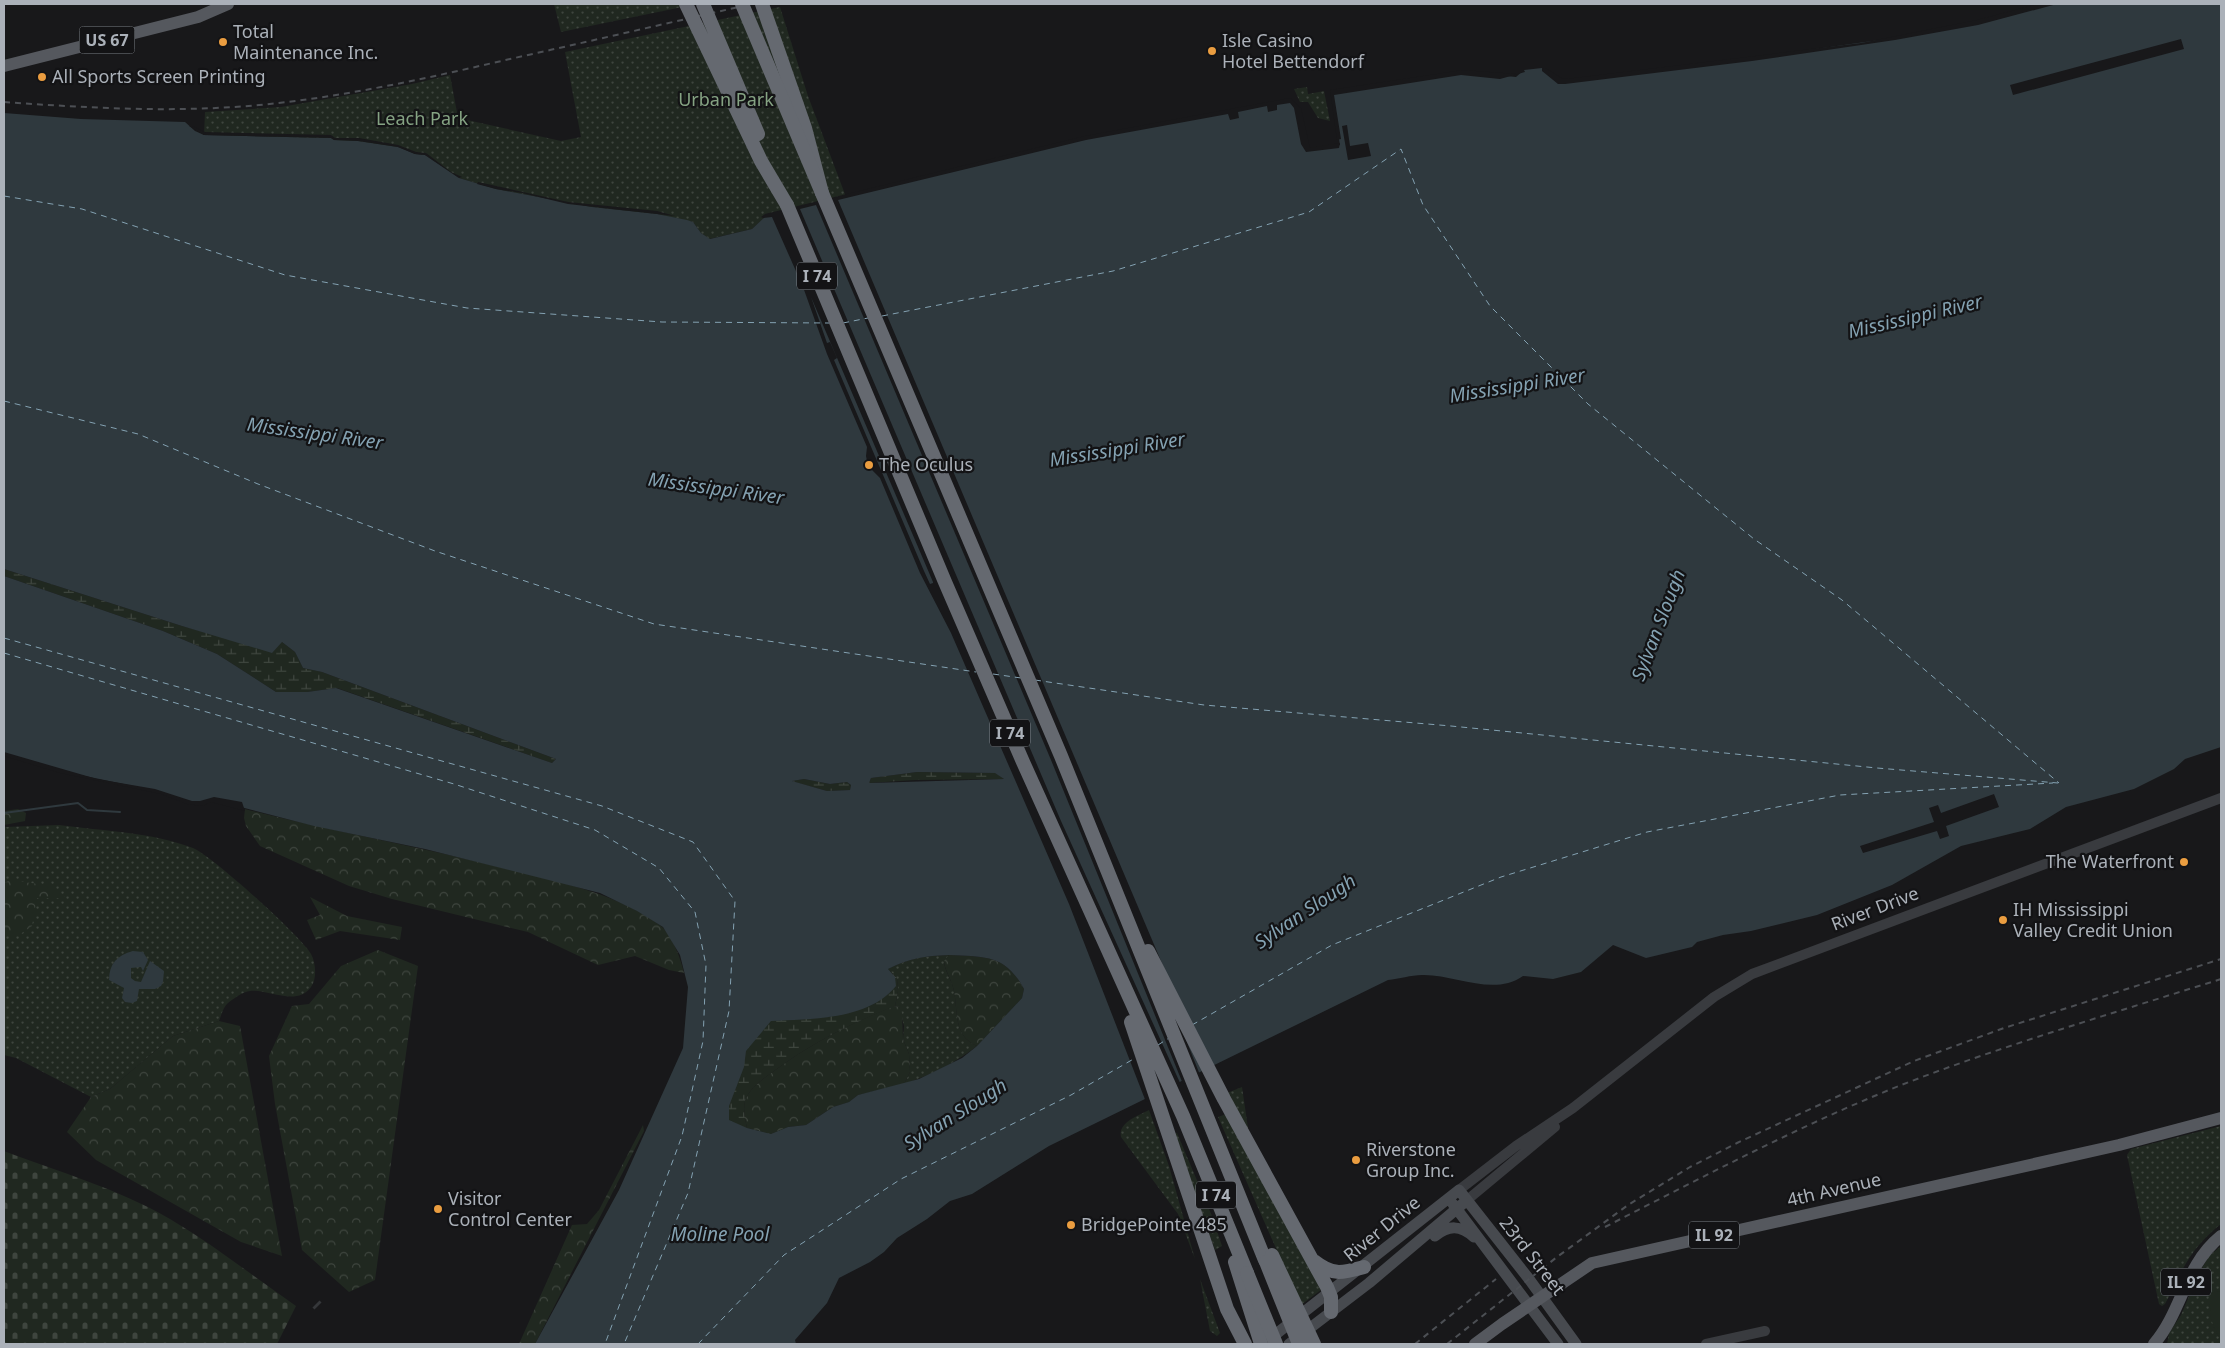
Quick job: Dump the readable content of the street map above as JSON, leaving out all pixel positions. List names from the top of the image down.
{
  "streets": {
    "highway": ["I 74"],
    "main road": [
      "US 67",
      "River Drive",
      "4th Avenue",
      "IL 92",
      "23rd Street"
    ]
  },
  "crossings": [
    ["River Drive", "23rd Street"],
    ["4th Avenue", "23rd Street"]
  ],
  "water": ["Mississippi River", "Sylvan Slough", "Moline Pool"],
  "parks": ["Urban Park", "Leach Park"],
  "places": [
    "Total Maintenance Inc.",
    "Isle Casino Hotel Bettendorf",
    "All Sports Screen Printing",
    "The Oculus",
    "The Waterfront",
    "IH Mississippi Valley Credit Union",
    "Riverstone Group Inc.",
    "Visitor Control Center",
    "BridgePointe 485"
  ]
}
